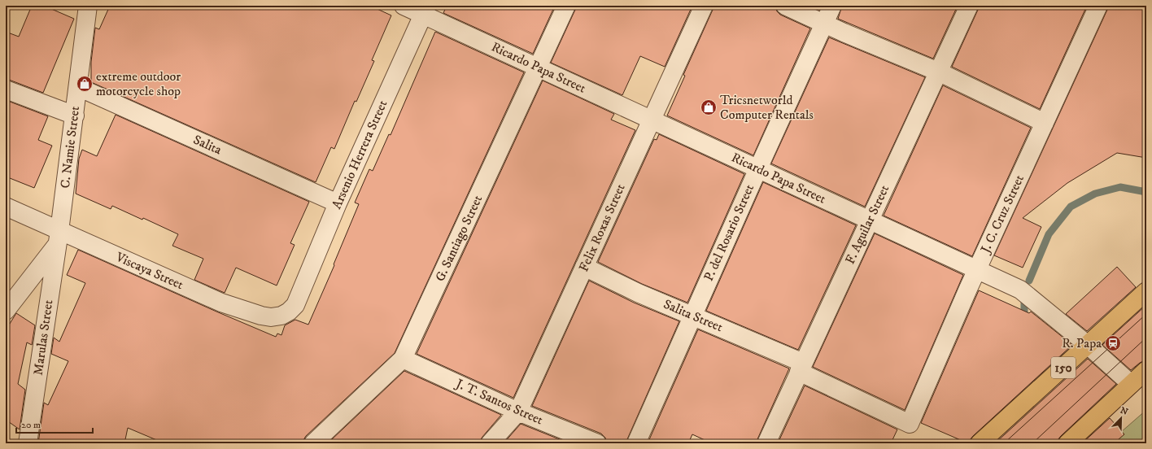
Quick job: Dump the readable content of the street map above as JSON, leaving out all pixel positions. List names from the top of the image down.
{
  "streets": {
    "main road": ["150"],
    "street": [
      "Ricardo Papa Street",
      "Salita",
      "C. Namie Street",
      "Arsenio Herrera Street",
      "J. C. Cruz Street",
      "F. Aguilar Street",
      "Felix Roxas Street",
      "P. del Rosario Street",
      "G. Santiago Street",
      "Viscaya Street",
      "Salita Street",
      "Marulas Street",
      "J. T. Santos Street"
    ]
  },
  "crossings": [
    ["Ricardo Papa Street", "Arsenio Herrera Street"],
    ["Ricardo Papa Street", "J. C. Cruz Street"],
    ["Ricardo Papa Street", "F. Aguilar Street"],
    ["Ricardo Papa Street", "Felix Roxas Street"],
    ["Ricardo Papa Street", "P. del Rosario Street"],
    ["Ricardo Papa Street", "G. Santiago Street"],
    ["Ricardo Papa Street", "150"],
    ["Salita", "C. Namie Street"],
    ["Salita", "Arsenio Herrera Street"],
    ["C. Namie Street", "Viscaya Street"],
    ["C. Namie Street", "Marulas Street"],
    ["Arsenio Herrera Street", "Viscaya Street"],
    ["J. C. Cruz Street", "Salita Street"],
    ["F. Aguilar Street", "Salita Street"],
    ["Felix Roxas Street", "Salita Street"],
    ["Felix Roxas Street", "J. T. Santos Street"],
    ["P. del Rosario Street", "Salita Street"],
    ["G. Santiago Street", "J. T. Santos Street"],
    ["Viscaya Street", "Marulas Street"]
  ],
  "places": {
    "shop": ["extreme outdoor motorcycle shop", "Tricsnetworld Computer Rentals"],
    "station": ["R. Papa"]
  },
  "scale_bar": "20 m",
  "north": "top right"
}
